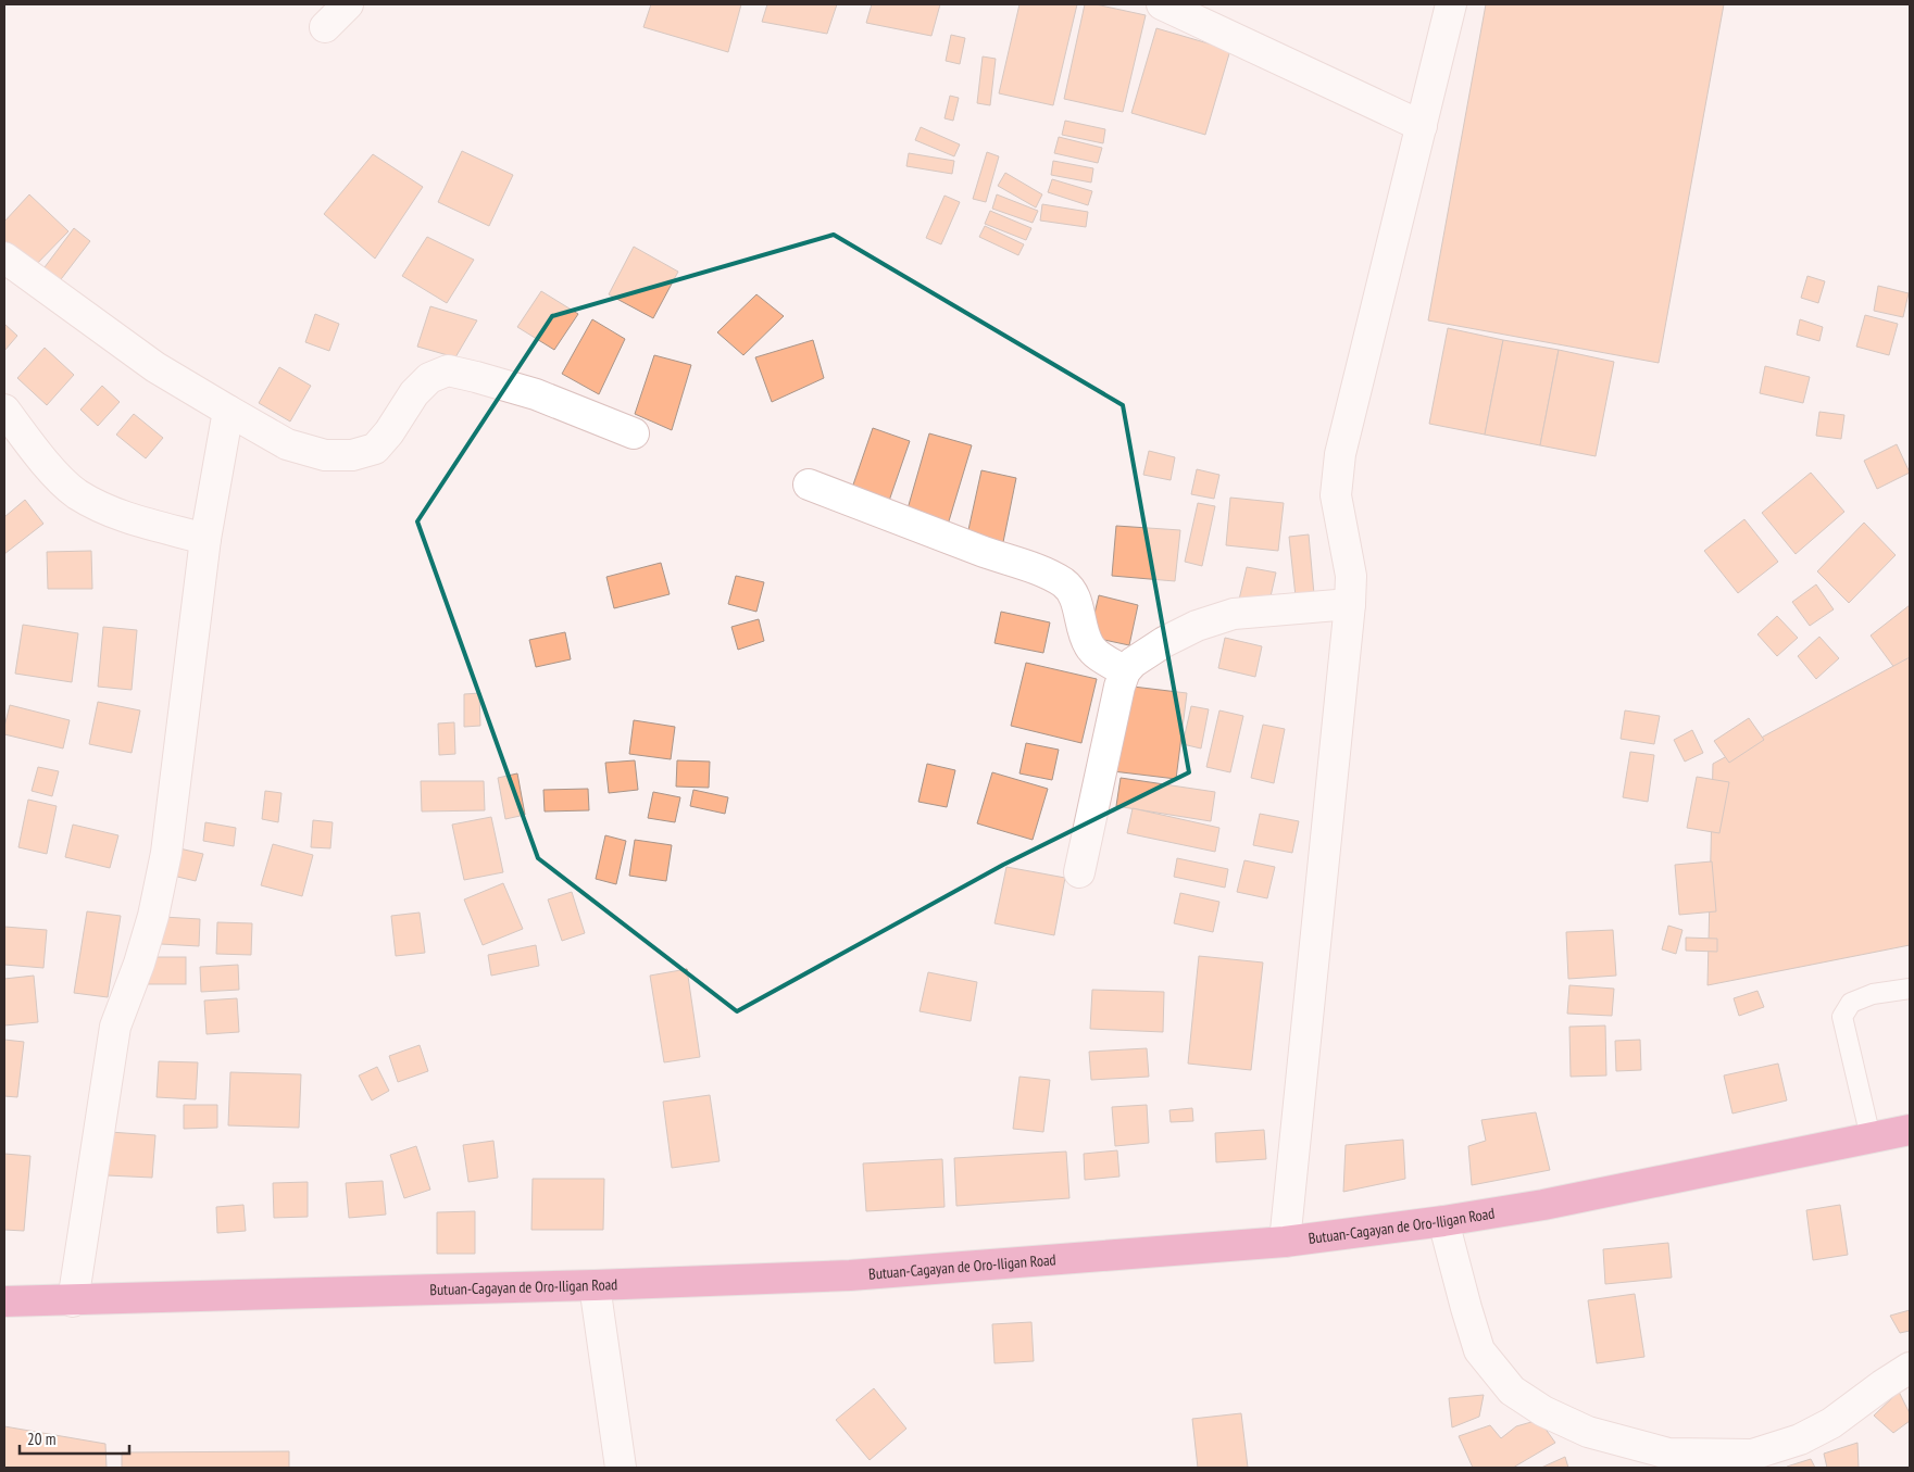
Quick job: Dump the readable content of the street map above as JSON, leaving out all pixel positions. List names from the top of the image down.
{
  "streets": {
    "highway": ["Butuan-Cagayan de Oro-Iligan Road"]
  },
  "scale_bar": "20 m"
}
